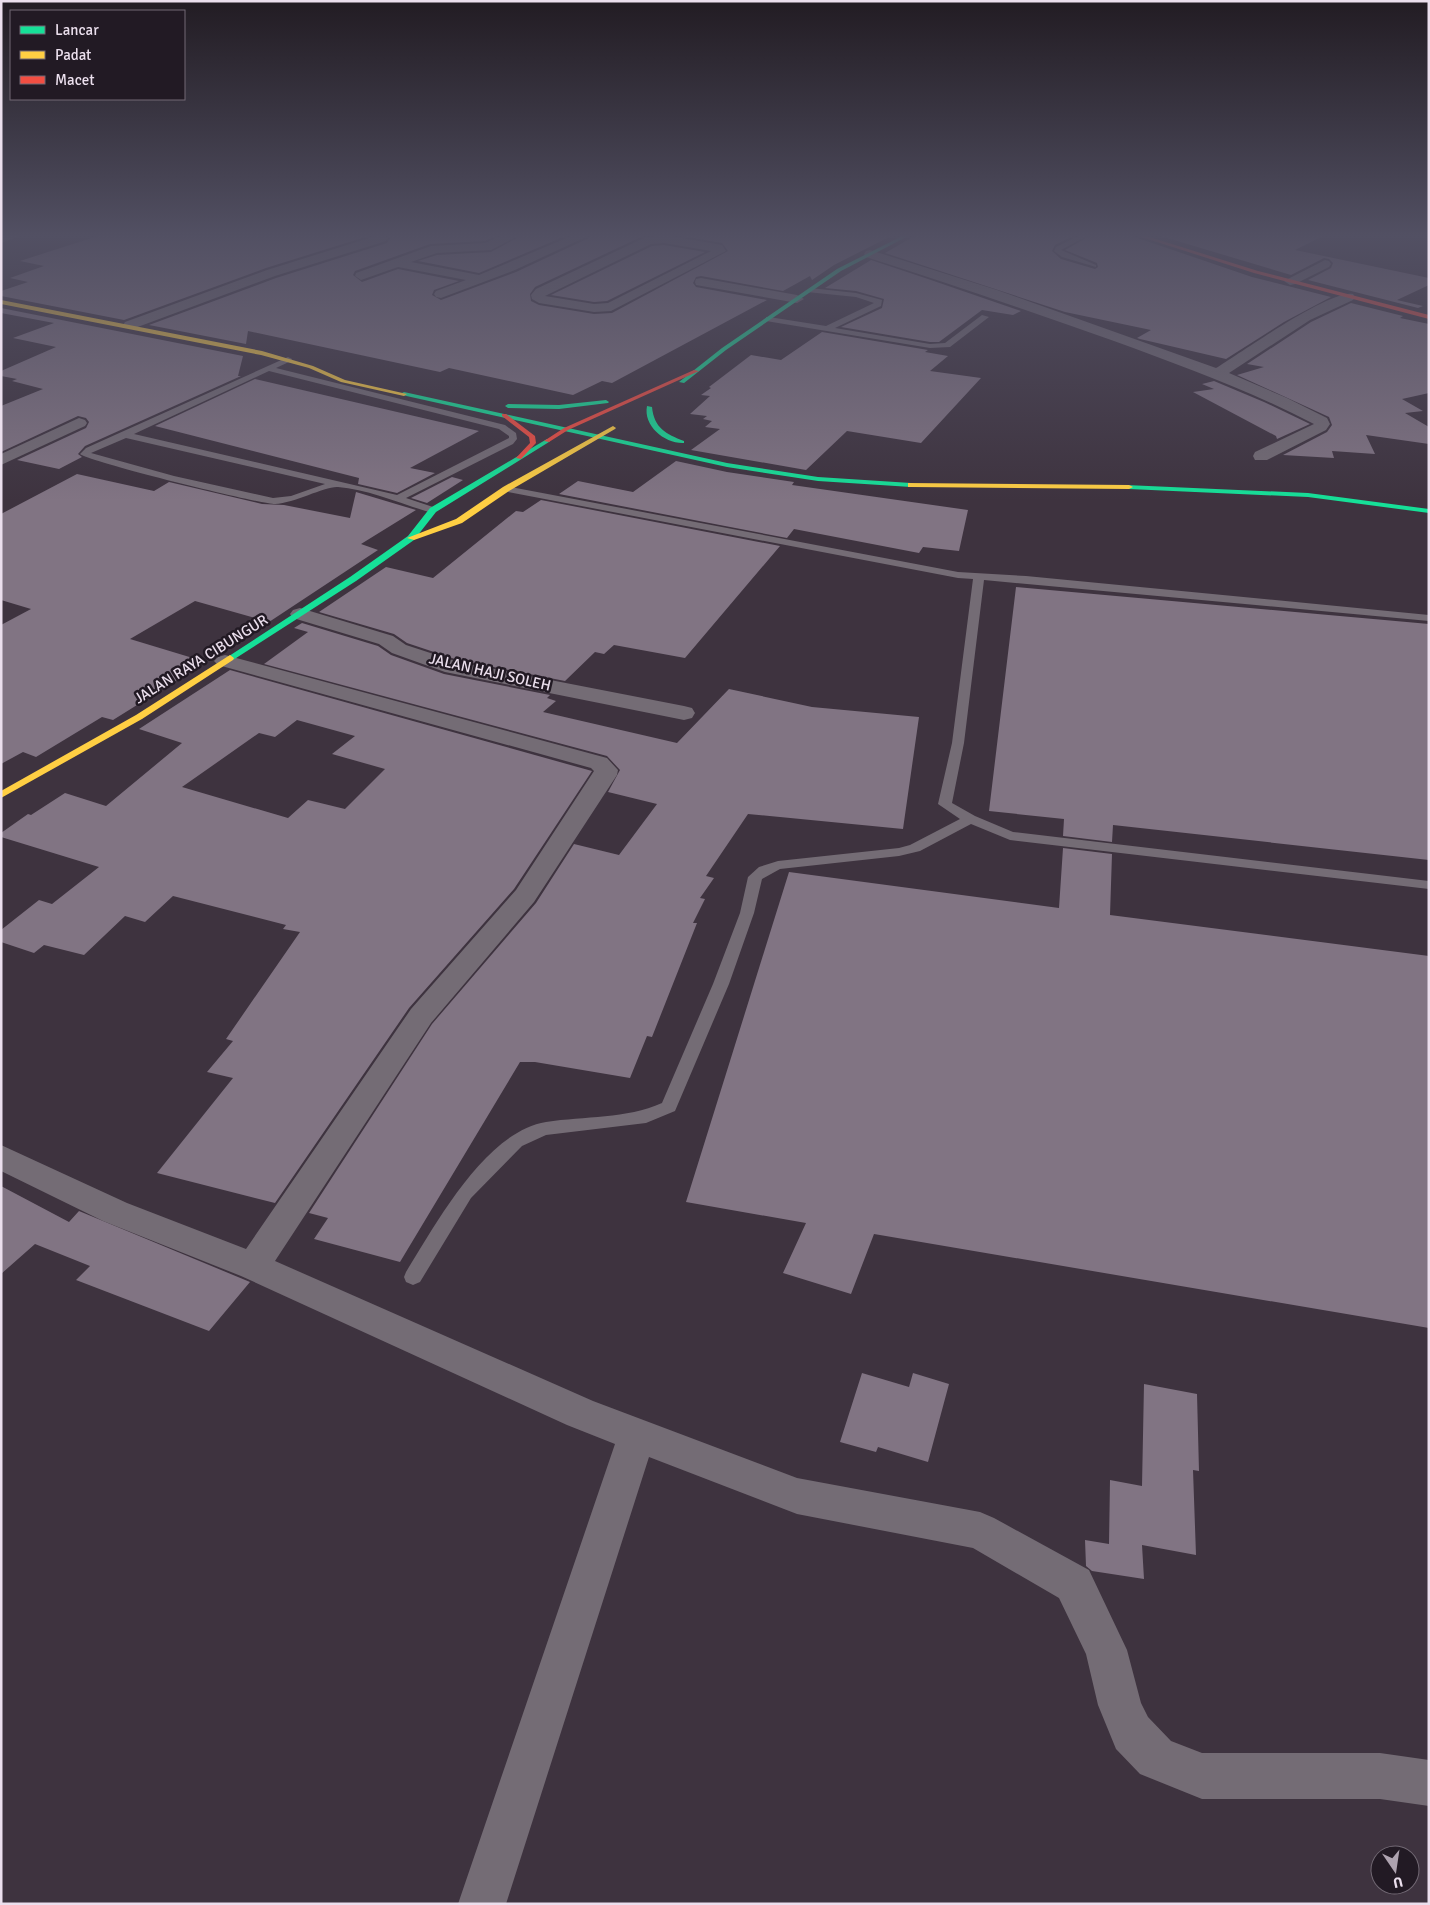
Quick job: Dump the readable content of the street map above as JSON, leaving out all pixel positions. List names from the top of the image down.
{
  "streets": {
    "main road": ["JALAN RAYA CIBUNGUR"],
    "street": ["JALAN HAJI SOLEH"]
  },
  "crossings": [
    ["JALAN RAYA CIBUNGUR", "JALAN HAJI SOLEH"]
  ],
  "legend": ["Lancar", "Padat", "Macet"],
  "north": "bottom"
}
